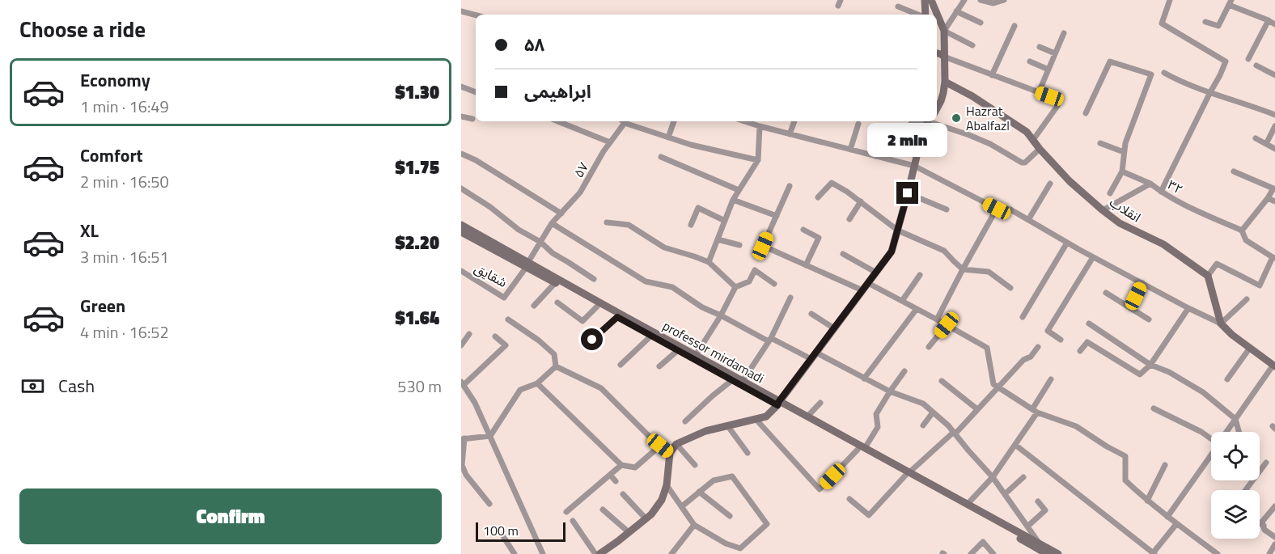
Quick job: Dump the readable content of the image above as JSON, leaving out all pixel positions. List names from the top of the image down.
{
  "streets": {
    "main road": ["انقلاب", "professor mirdamadi"],
    "street": ["۵۷", "۳۲", "شقایق"]
  },
  "crossings": [
    ["۵۷", "شقایق"],
    ["۵۷", "professor mirdamadi"],
    ["۳۲", "انقلاب"],
    ["شقایق", "professor mirdamadi"]
  ],
  "places": ["Hazrat Abalfazl"],
  "scale_bar": "100 m",
  "page": {
    "heading": "Choose a ride",
    "banner": ["۵۸", "ابراهیمی"],
    "list": [
      {
        "name": "Economy",
        "note": "1 min · 16:49",
        "value": "$1.30"
      },
      {
        "name": "Comfort",
        "note": "2 min · 16:50",
        "value": "$1.75"
      },
      {
        "name": "XL",
        "note": "3 min · 16:51",
        "value": "$2.20"
      },
      {
        "name": "Green",
        "note": "4 min · 16:52",
        "value": "$1.64"
      }
    ],
    "bubble": "2 min",
    "pay": ["Cash", "530 m"],
    "buttons": "Confirm",
    "scale": "100 m"
  }
}
